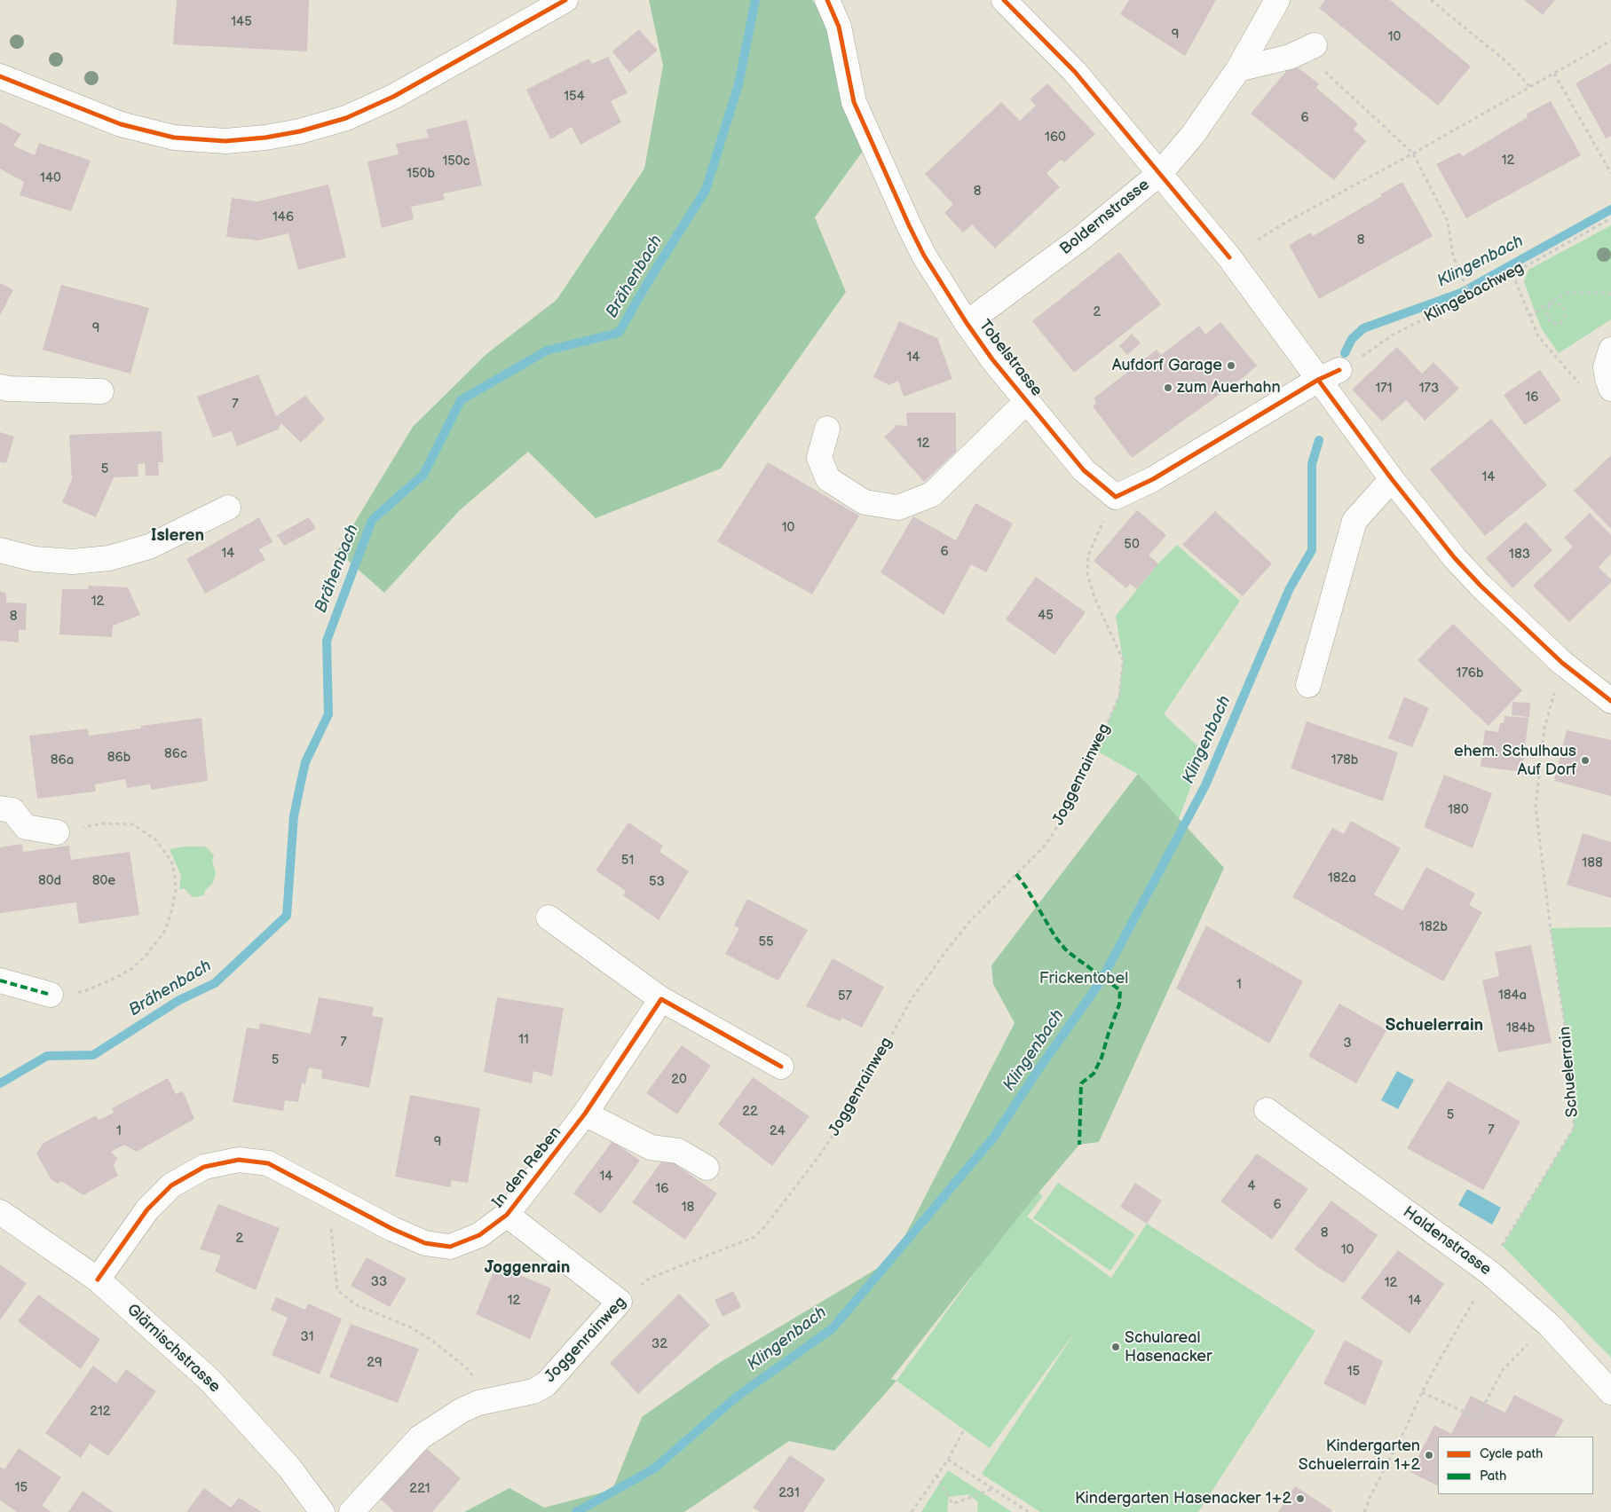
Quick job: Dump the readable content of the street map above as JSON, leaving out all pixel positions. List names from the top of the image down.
{
  "streets": {
    "street": [
      "Boldernstrasse",
      "Tobelstrasse",
      "Joggenrainweg",
      "In den Reben",
      "Haldenstrasse",
      "Glärnischstrasse"
    ],
    "path": ["Klingebachweg", "Schuelerrain"]
  },
  "crossings": [
    ["Boldernstrasse", "Tobelstrasse"],
    ["Tobelstrasse", "Joggenrainweg"],
    ["Joggenrainweg", "In den Reben"],
    ["Schuelerrain", "Haldenstrasse"],
    ["In den Reben", "Glärnischstrasse"]
  ],
  "districts": ["Isleren", "Schuelerrain", "Joggenrain"],
  "water": ["Klingenbach", "Brähenbach"],
  "parks": ["Frickentobel"],
  "places": [
    "Aufdorf Garage",
    "zum Auerhahn",
    "ehem. Schulhaus Auf Dorf",
    "Schulareal Hasenacker",
    "Kindergarten Schuelerrain 1+2",
    "Kindergarten Hasenacker 1+2"
  ],
  "house_numbers": [
    "145",
    "9",
    "10",
    "154",
    "6",
    "160",
    "12",
    "150c",
    "150b",
    "140",
    "8",
    "146",
    "8",
    "2",
    "9",
    "14",
    "171",
    "173",
    "16",
    "7",
    "12",
    "5",
    "14",
    "10",
    "50",
    "6",
    "14",
    "183",
    "12",
    "45",
    "8",
    "176b",
    "86c",
    "86b",
    "86a",
    "178b",
    "180",
    "51",
    "188",
    "182a",
    "80d",
    "80e",
    "53",
    "182b",
    "55",
    "1",
    "184a",
    "57",
    "184b",
    "11",
    "7",
    "3",
    "5",
    "20",
    "22",
    "5",
    "7",
    "1",
    "24",
    "9",
    "14",
    "4",
    "16",
    "6",
    "18",
    "8",
    "2",
    "10",
    "33",
    "12",
    "12",
    "14",
    "31",
    "32",
    "29",
    "15",
    "212",
    "15",
    "221",
    "231"
  ],
  "legend": ["Cycle path", "Path"]
}
